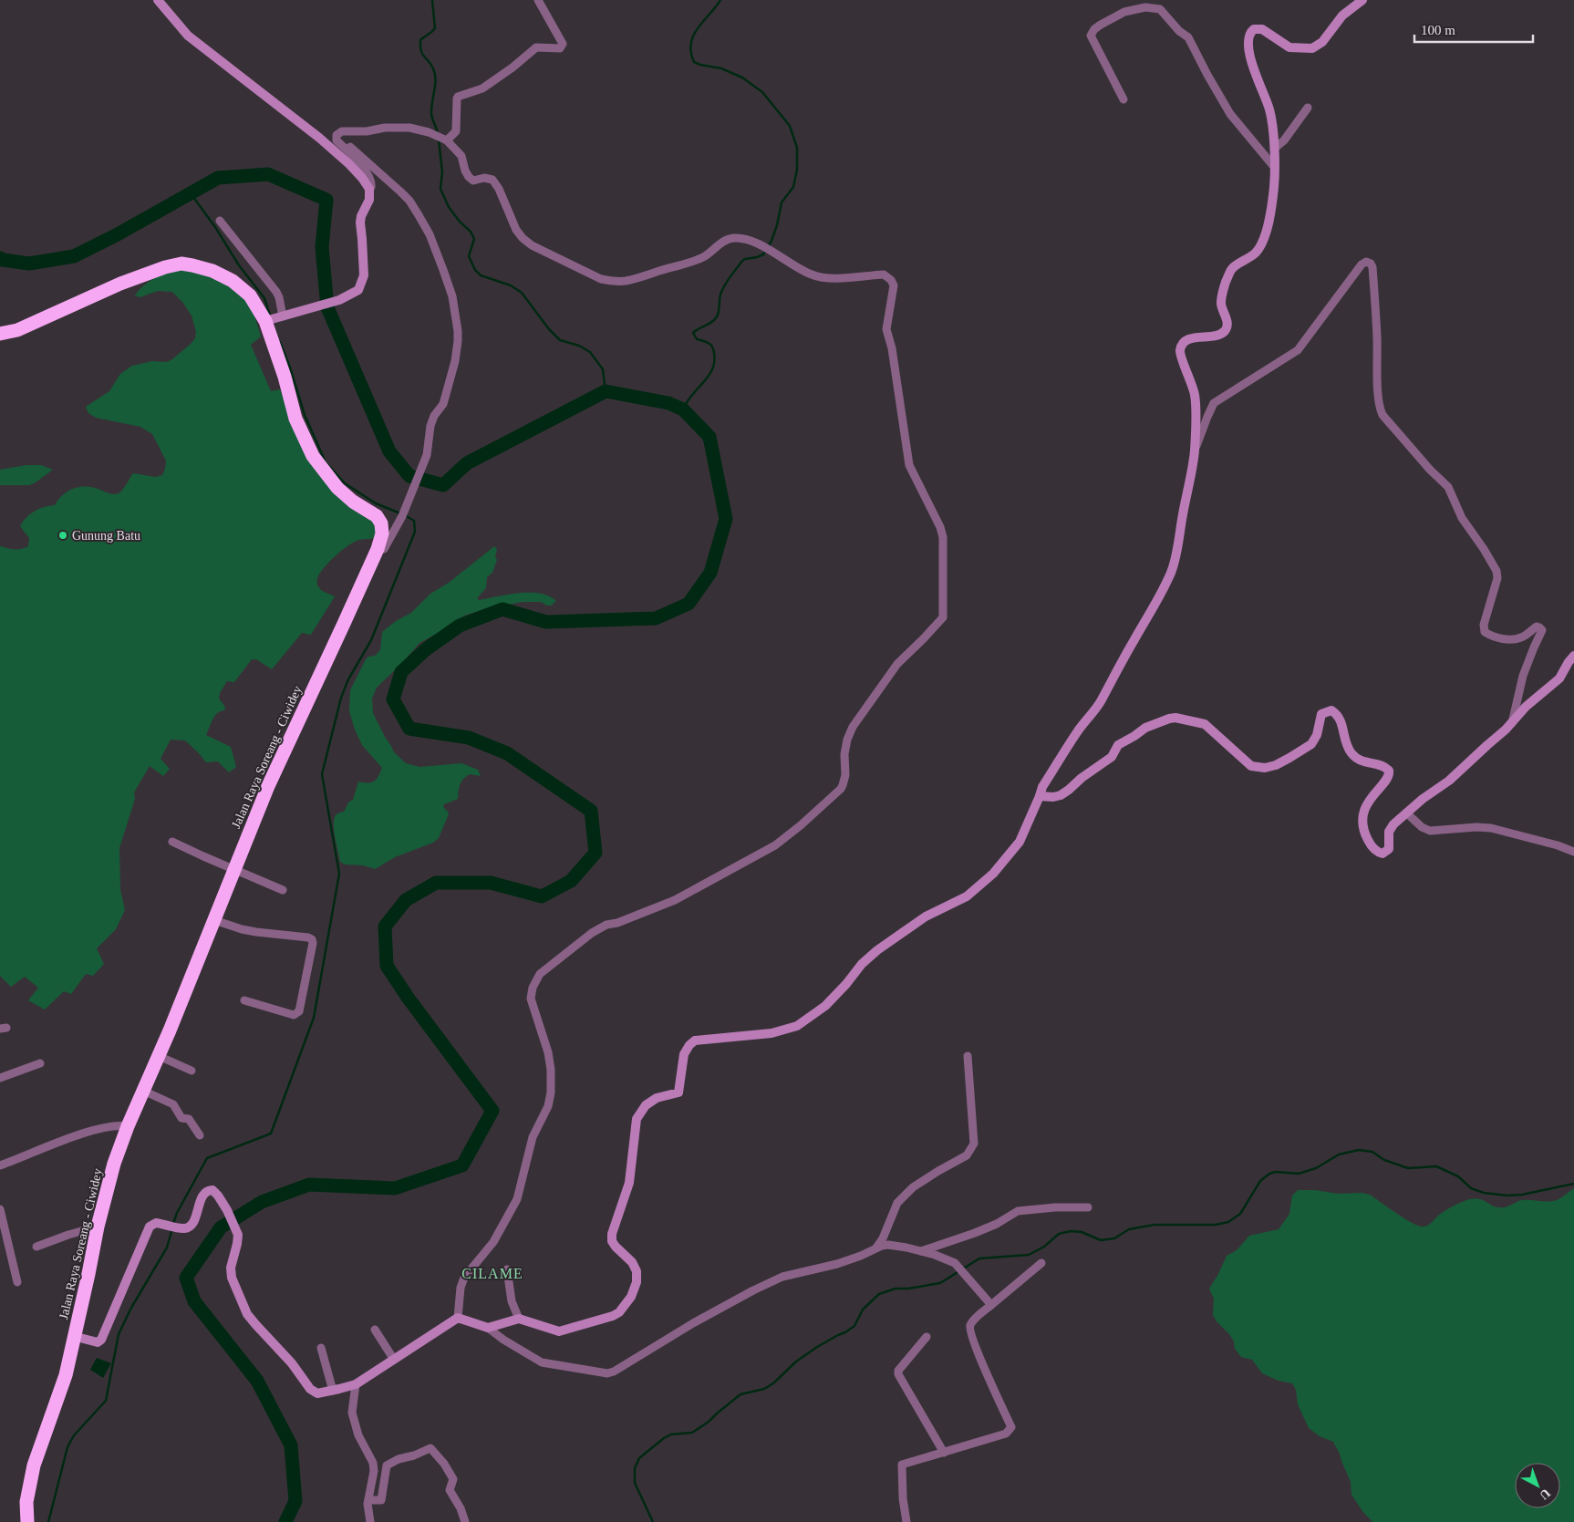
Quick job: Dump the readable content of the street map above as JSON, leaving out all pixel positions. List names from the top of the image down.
{
  "streets": {
    "highway": ["Jalan Raya Soreang - Ciwidey"]
  },
  "districts": ["CILAME"],
  "places": ["Gunung Batu"],
  "scale_bar": "100 m",
  "north": "bottom right"
}
